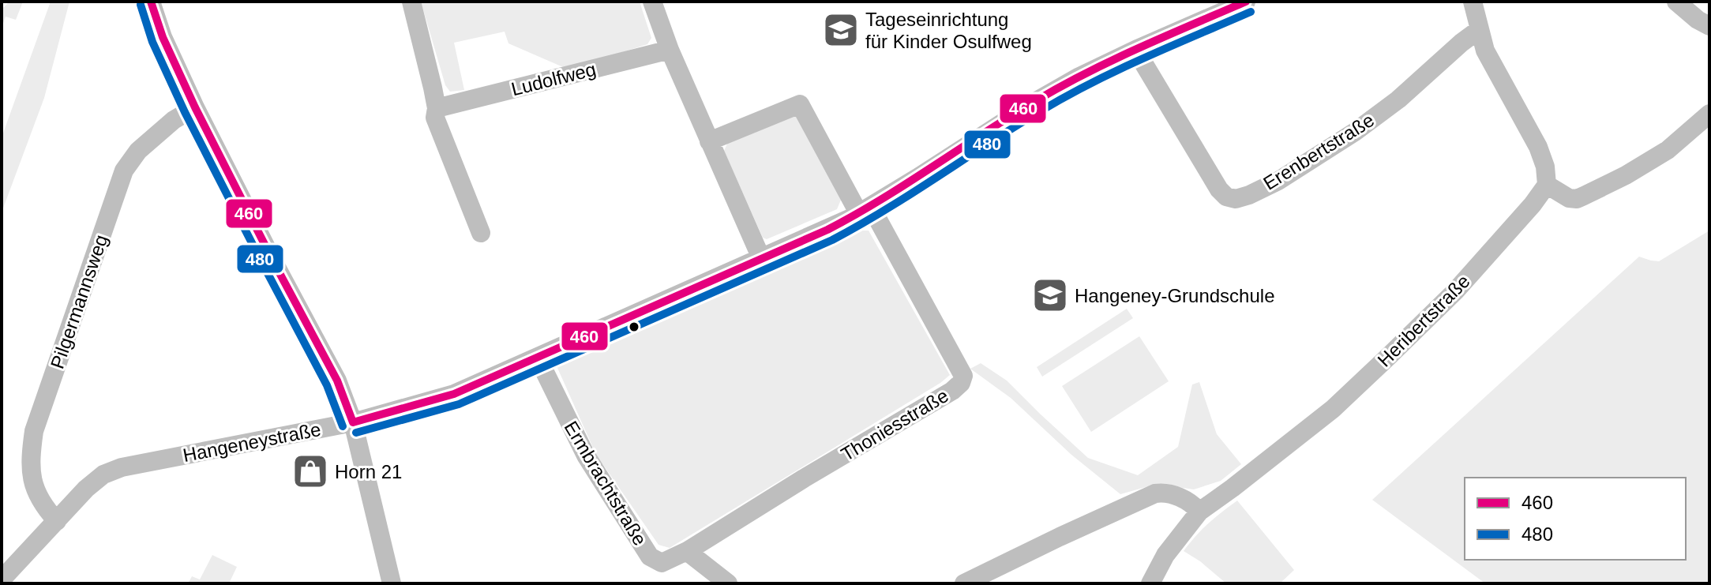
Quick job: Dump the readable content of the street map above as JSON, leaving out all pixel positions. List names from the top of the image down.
{
  "streets": {
    "street": [
      "Ludolfweg",
      "Erenbertstraße",
      "Pilgermannsweg",
      "Heribertstraße",
      "Thoniesstraße",
      "Hangeneystraße",
      "Ermbrachtstraße"
    ]
  },
  "crossings": [
    ["Erenbertstraße", "Hangeneystraße"],
    ["Pilgermannsweg", "Hangeneystraße"],
    ["Thoniesstraße", "Hangeneystraße"],
    ["Thoniesstraße", "Ermbrachtstraße"],
    ["Hangeneystraße", "Ermbrachtstraße"]
  ],
  "places": {
    "school or university": ["Tageseinrichtung für Kinder Osulfweg", "Hangeney-Grundschule"],
    "shop": ["Horn 21"]
  },
  "lines": ["transit line 460", "transit line 480"],
  "legend": ["460", "480"]
}
